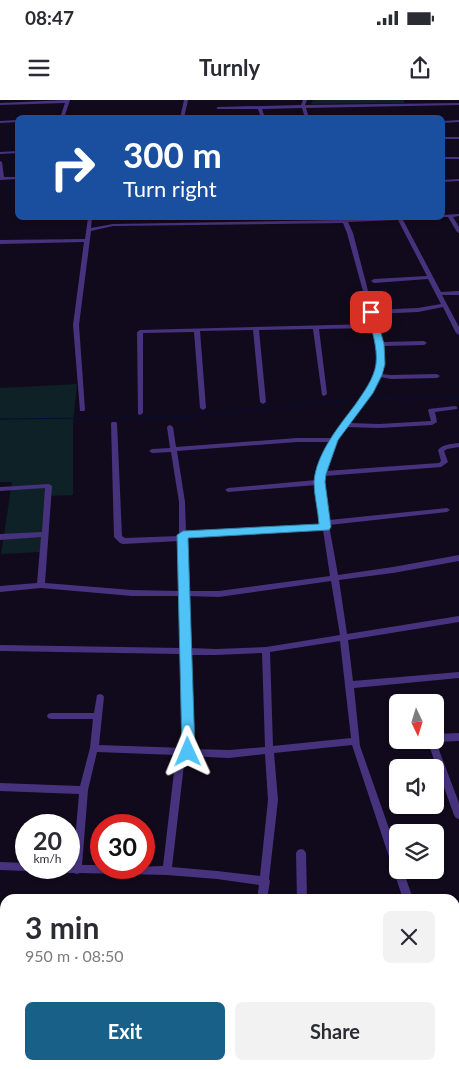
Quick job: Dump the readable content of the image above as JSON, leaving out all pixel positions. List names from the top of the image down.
{
  "north": "bottom",
  "page": {
    "status": "08:47",
    "header": "Turnly",
    "turn": ["300 m", "Turn right"],
    "speed": "20 km/h",
    "limit": "30",
    "heading": ["3 min", "950 m · 08:50"],
    "buttons": ["Exit", "Share"]
  }
}
